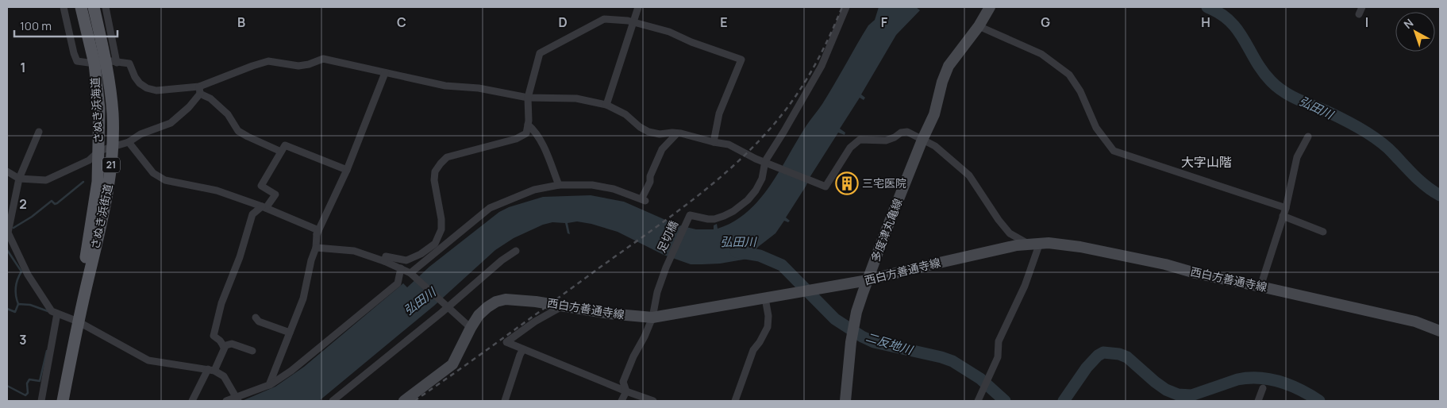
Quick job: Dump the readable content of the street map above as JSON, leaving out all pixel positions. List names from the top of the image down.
{
  "streets": {
    "main road": [
      "さぬき浜海道",
      "21",
      "さぬき浜街道",
      "多度津丸亀線",
      "西白方善通寺線"
    ],
    "street": ["足切橋"]
  },
  "crossings": [
    ["さぬき浜海道", "さぬき浜街道"],
    ["多度津丸亀線", "西白方善通寺線"],
    ["足切橋", "西白方善通寺線"]
  ],
  "districts": ["大字山階"],
  "water": ["弘田川", "二反地川"],
  "places": {
    "building": ["三宅医院"]
  },
  "scale_bar": "100 m",
  "north": "top left",
  "grid": {
    "columns": [
      "B",
      "C",
      "D",
      "E",
      "F",
      "G",
      "H",
      "I"
    ],
    "rows": ["1", "2", "3"]
  }
}
